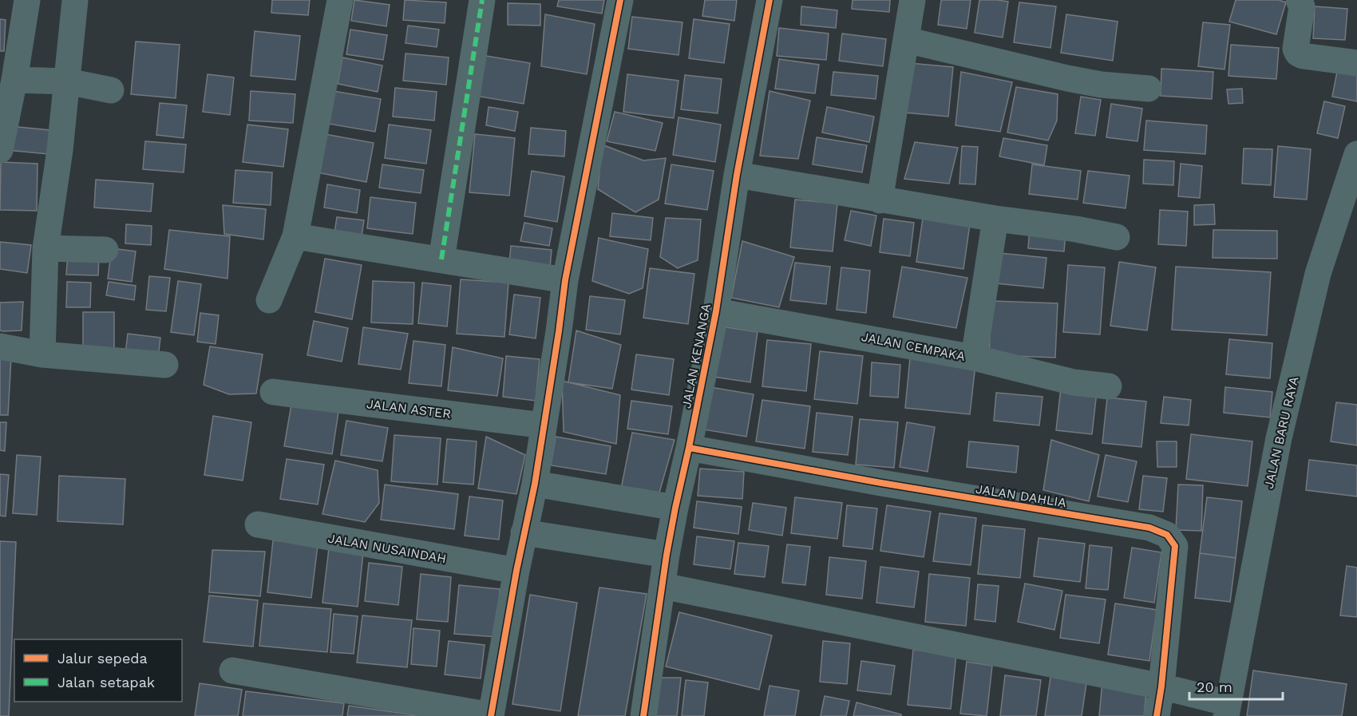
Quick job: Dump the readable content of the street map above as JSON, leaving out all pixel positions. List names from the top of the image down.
{
  "streets": {
    "street": [
      "JALAN CEMPAKA",
      "JALAN KENANGA",
      "JALAN ASTER",
      "JALAN BARU RAYA",
      "JALAN DAHLIA",
      "JALAN NUSAINDAH"
    ]
  },
  "crossings": [
    ["JALAN CEMPAKA", "JALAN KENANGA"],
    ["JALAN KENANGA", "JALAN DAHLIA"]
  ],
  "legend": ["Jalur sepeda", "Jalan setapak"],
  "scale_bar": "20 m"
}
